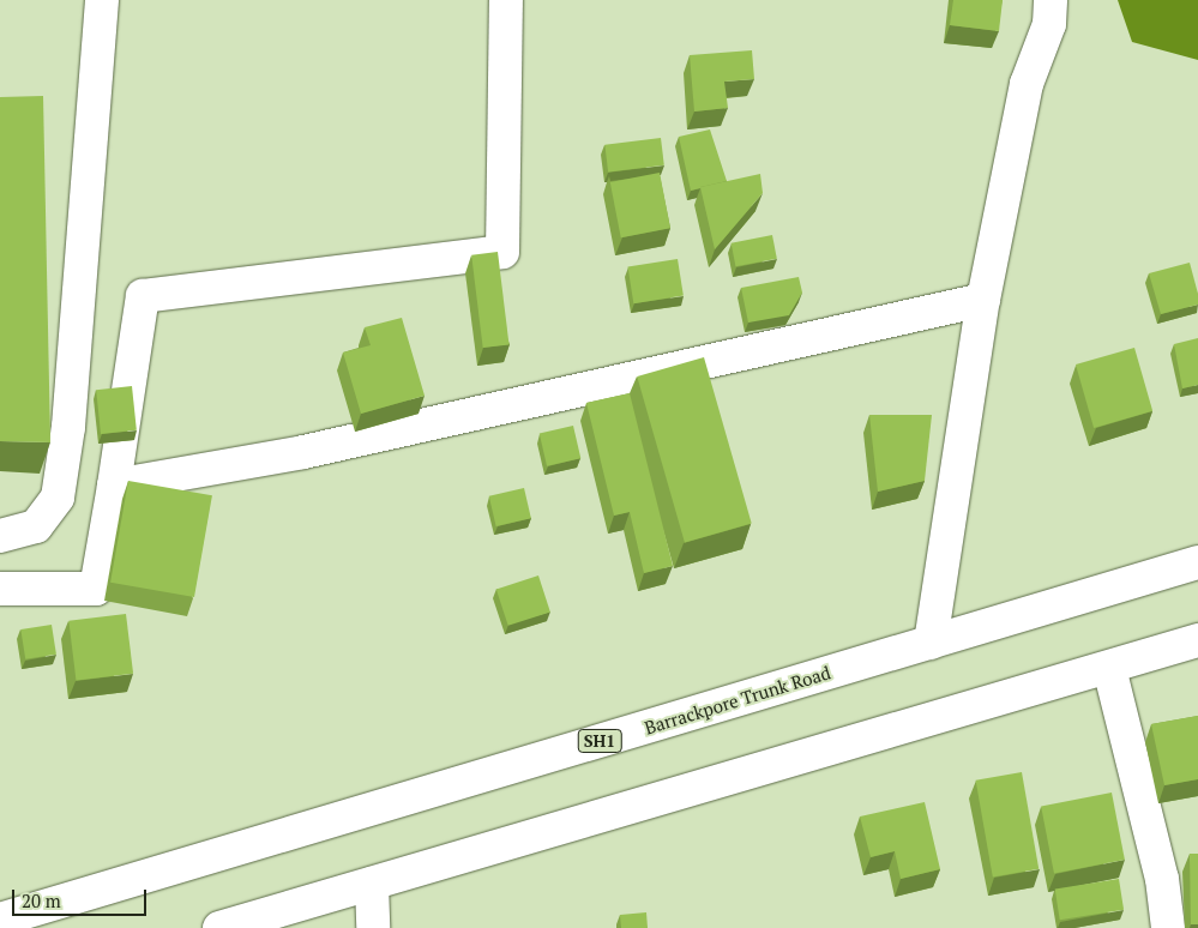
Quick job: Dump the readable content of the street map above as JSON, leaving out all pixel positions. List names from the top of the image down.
{
  "streets": {
    "street": ["Barrackpore Trunk Road", "SH1"]
  },
  "scale_bar": "20 m"
}
